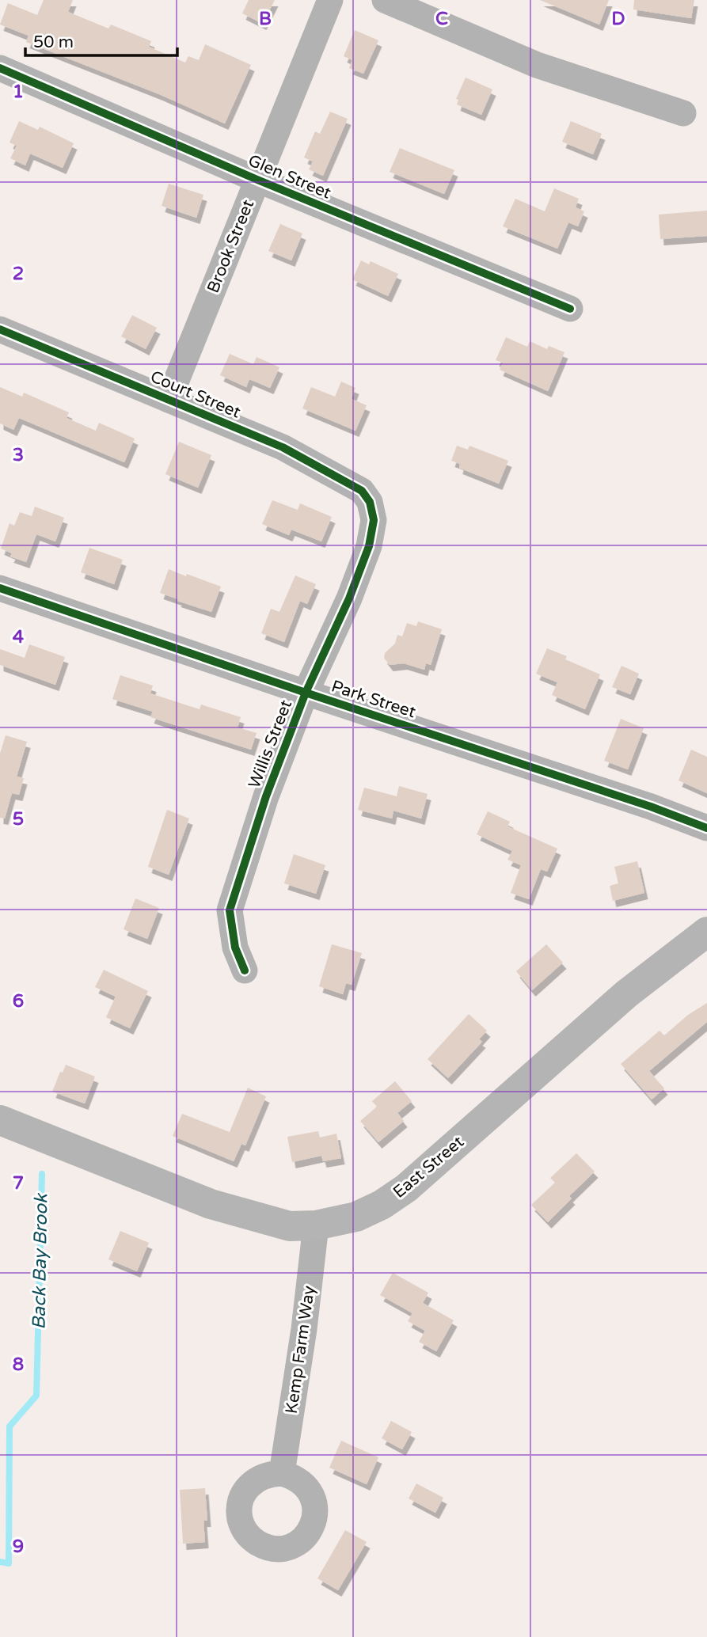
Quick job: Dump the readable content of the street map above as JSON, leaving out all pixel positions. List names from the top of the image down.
{
  "streets": {
    "main road": ["East Street"],
    "street": [
      "Glen Street",
      "Brook Street",
      "Court Street",
      "Park Street",
      "Willis Street",
      "Kemp Farm Way"
    ]
  },
  "crossings": [
    ["Glen Street", "Brook Street"],
    ["Brook Street", "Court Street"],
    ["Court Street", "Willis Street"],
    ["Park Street", "Willis Street"],
    ["East Street", "Kemp Farm Way"]
  ],
  "water": ["Back Bay Brook"],
  "scale_bar": "50 m",
  "grid": {
    "columns": ["B", "C", "D"],
    "rows": [
      "1",
      "2",
      "3",
      "4",
      "5",
      "6",
      "7",
      "8",
      "9"
    ]
  }
}
